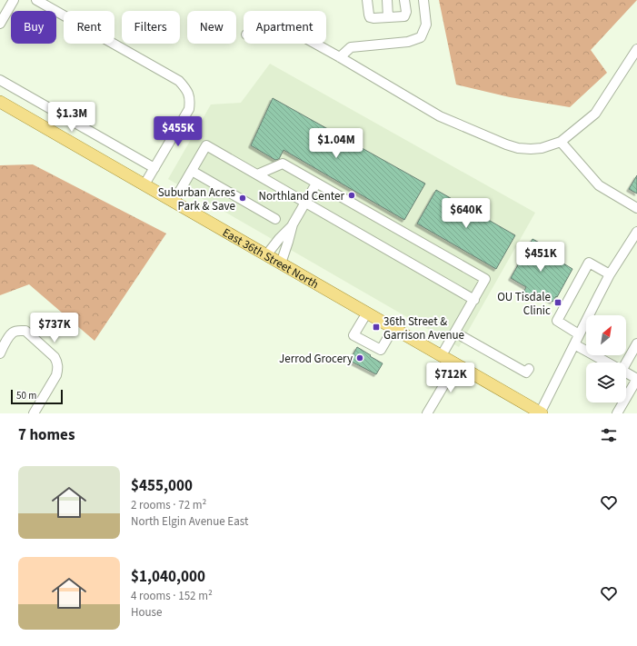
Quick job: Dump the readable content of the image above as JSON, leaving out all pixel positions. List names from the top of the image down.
{
  "streets": {
    "main road": ["East 36th Street North"]
  },
  "places": {
    "other": ["Northland Center", "Suburban Acres Park & Save", "Jerrod Grocery"],
    "transit": ["OU Tisdale Clinic", "36th Street & Garrison Avenue"]
  },
  "scale_bar": "50 m",
  "north": "top right",
  "page": {
    "chip": [
      "Buy",
      "Rent",
      "Filters",
      "New",
      "Apartment"
    ],
    "price": [
      "$1.3M",
      "$455K",
      "$1.04M",
      "$640K",
      "$451K",
      "$737K",
      "$712K"
    ],
    "scale": "50 m",
    "heading": "7 homes",
    "list": [
      {
        "name": "$455,000",
        "note": "2 rooms · 72 m² · North Elgin Avenue East"
      },
      {
        "name": "$1,040,000",
        "note": "4 rooms · 152 m² · House"
      }
    ]
  }
}
